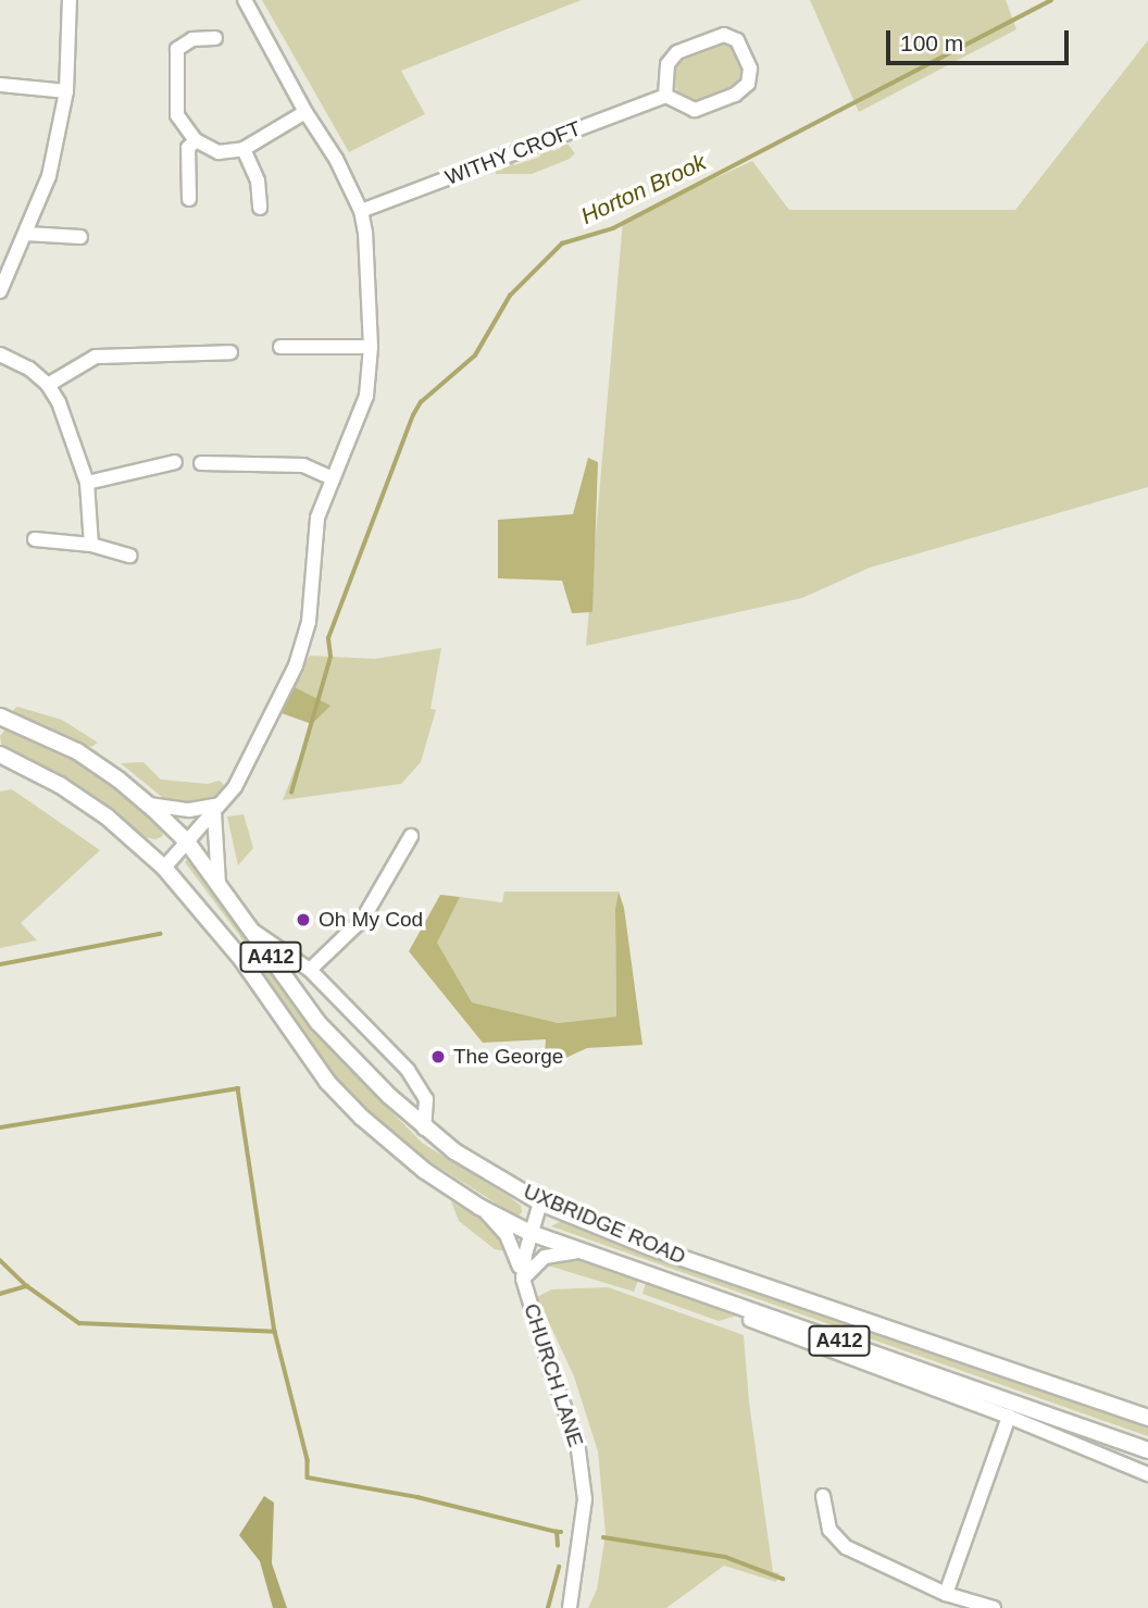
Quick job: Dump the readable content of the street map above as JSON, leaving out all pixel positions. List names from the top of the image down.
{
  "streets": {
    "main road": ["A412", "UXBRIDGE ROAD"],
    "street": ["WITHY CROFT", "CHURCH LANE"]
  },
  "crossings": [
    ["UXBRIDGE ROAD", "CHURCH LANE"]
  ],
  "water": ["Horton Brook"],
  "places": ["Oh My Cod", "The George"],
  "scale_bar": "100 m"
}
